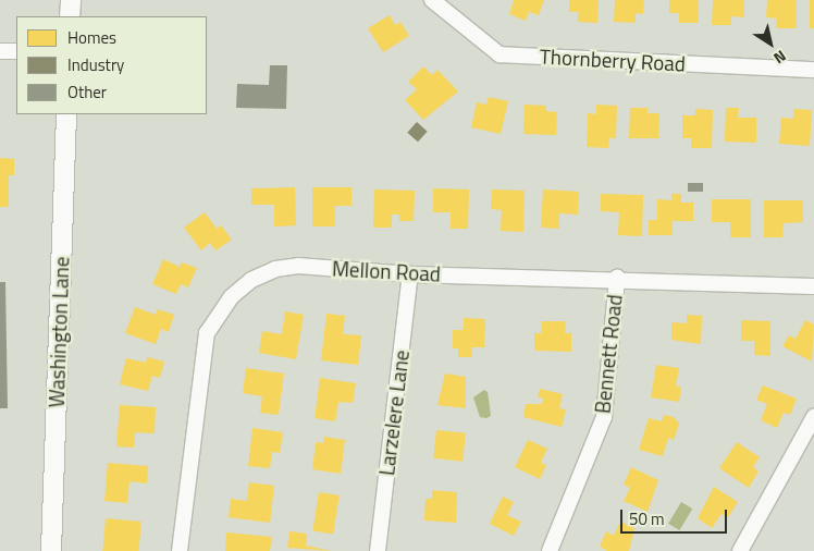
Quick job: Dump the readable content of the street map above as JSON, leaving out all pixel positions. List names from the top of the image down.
{
  "streets": {
    "main road": ["Washington Lane"],
    "street": [
      "Thornberry Road",
      "Mellon Road",
      "Bennett Road",
      "Larzelere Lane"
    ]
  },
  "crossings": [
    ["Mellon Road", "Bennett Road"],
    ["Mellon Road", "Larzelere Lane"]
  ],
  "legend": ["Homes", "Industry", "Other"],
  "scale_bar": "50 m",
  "north": "bottom right"
}
